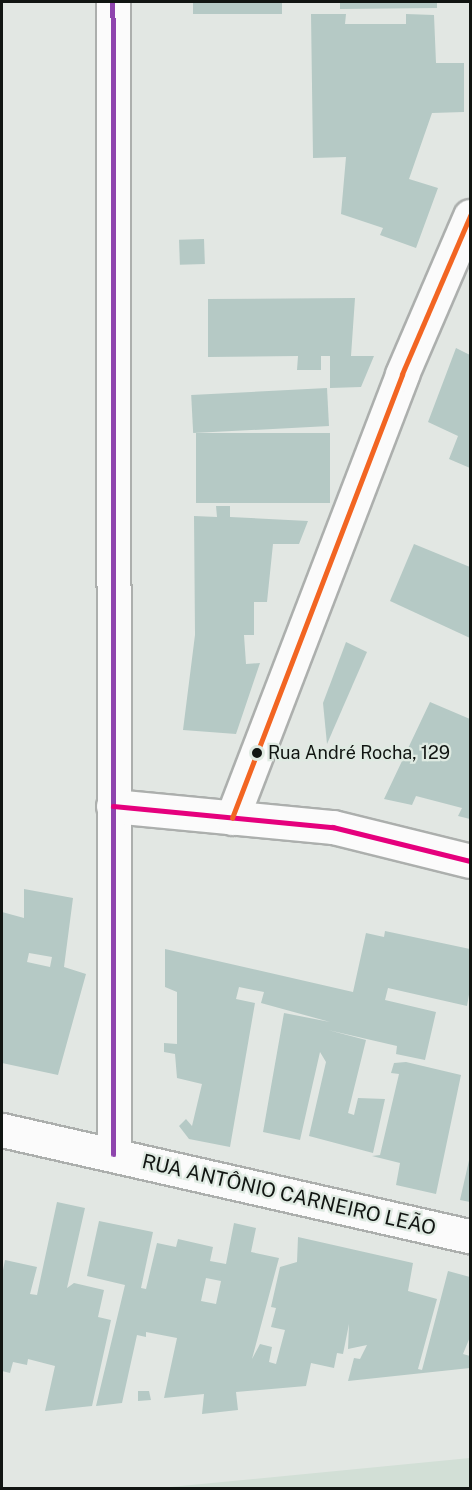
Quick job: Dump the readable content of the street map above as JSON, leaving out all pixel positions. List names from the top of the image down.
{
  "streets": {
    "street": ["RUA ANTÔNIO CARNEIRO LEÃO"]
  },
  "places": ["Rua André Rocha, 129"]
}
